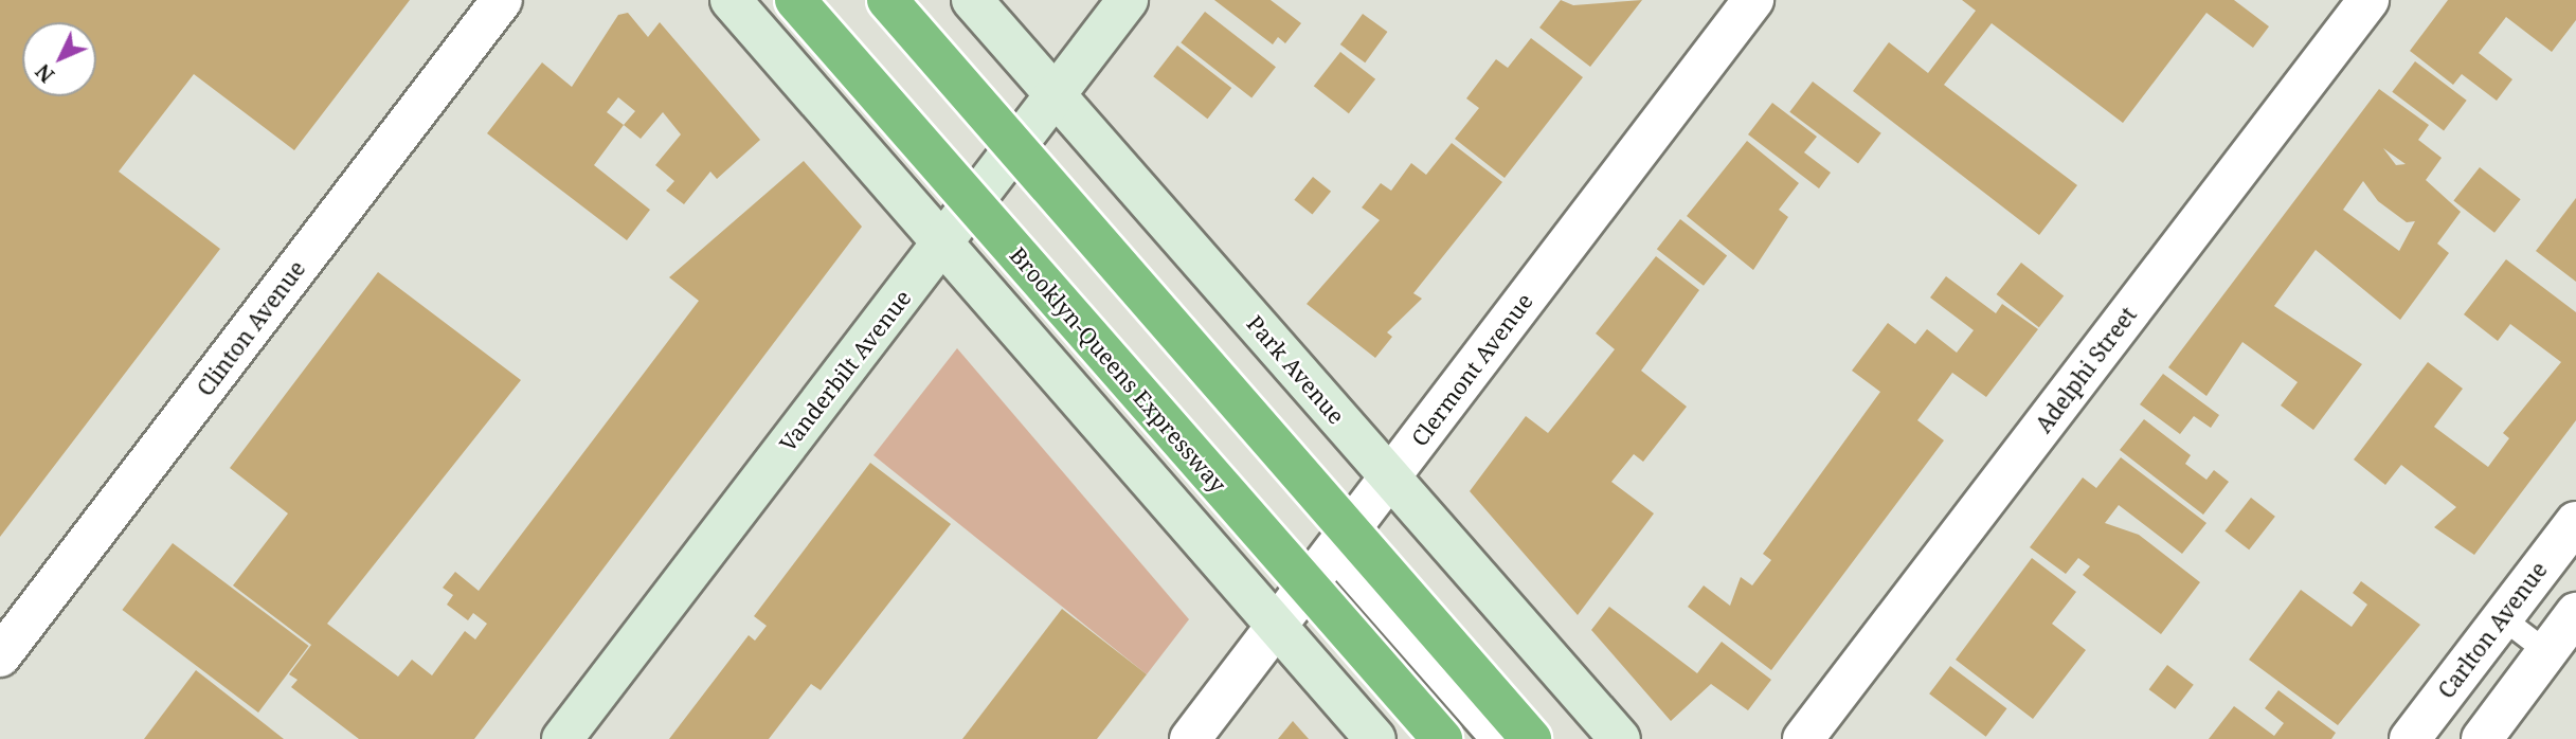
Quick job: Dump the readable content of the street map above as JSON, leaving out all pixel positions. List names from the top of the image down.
{
  "streets": {
    "highway": ["Brooklyn-Queens Expressway"],
    "main road": ["Park Avenue", "Vanderbilt Avenue"],
    "street": [
      "Clinton Avenue",
      "Clermont Avenue",
      "Adelphi Street",
      "Carlton Avenue"
    ]
  },
  "crossings": [
    ["Park Avenue", "Clermont Avenue"],
    ["Park Avenue", "Vanderbilt Avenue"]
  ],
  "north": "bottom left"
}
